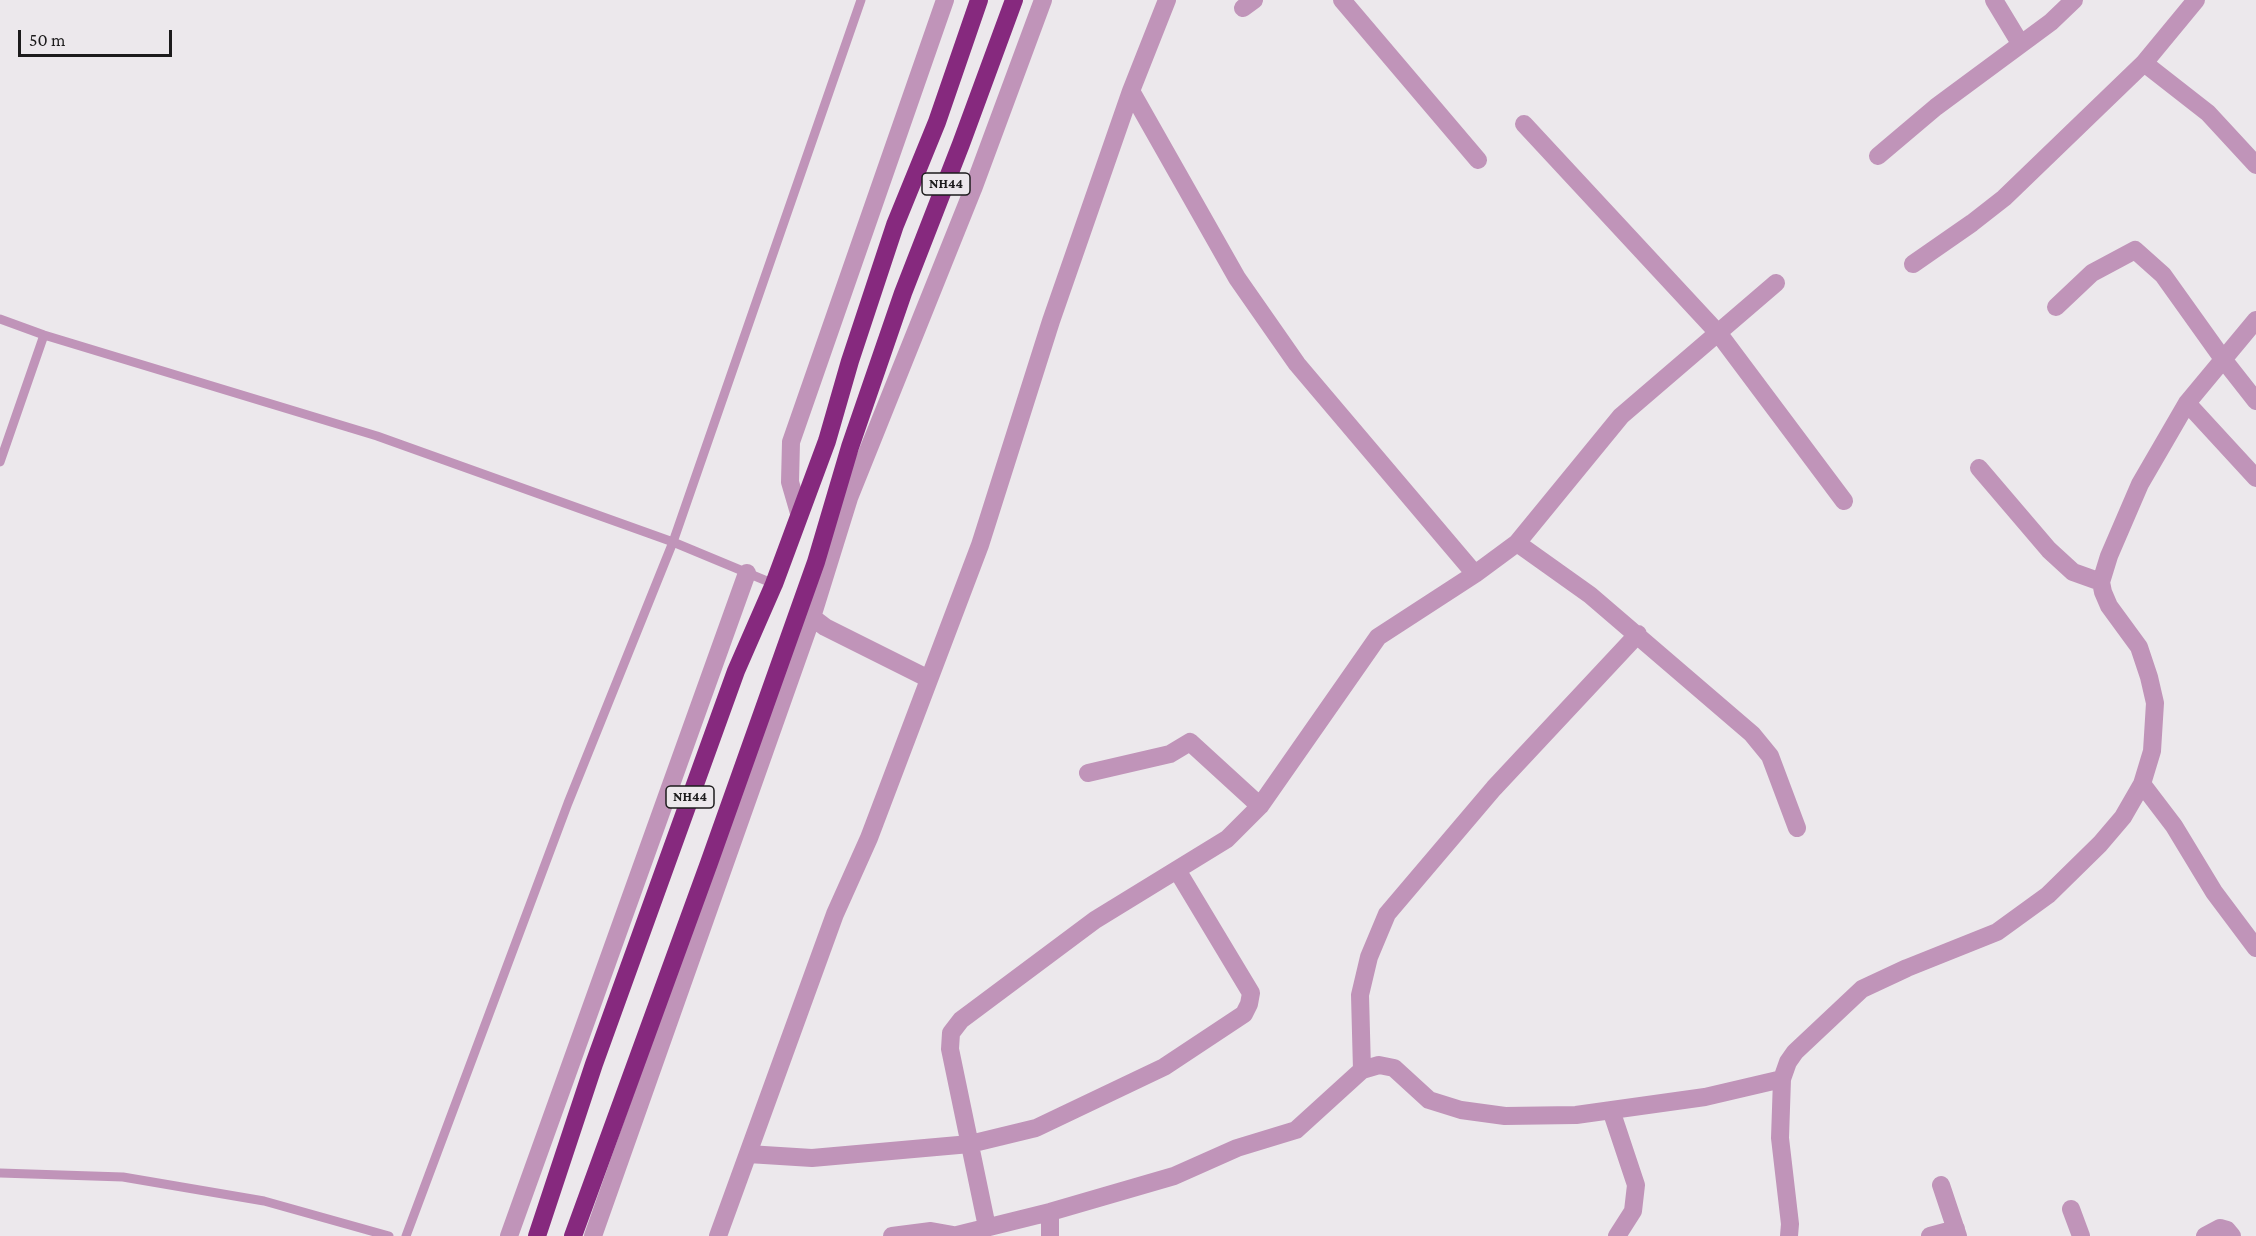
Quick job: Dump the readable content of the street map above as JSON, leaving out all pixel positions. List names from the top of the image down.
{
  "streets": {
    "highway": ["NH44"]
  },
  "scale_bar": "50 m"
}
